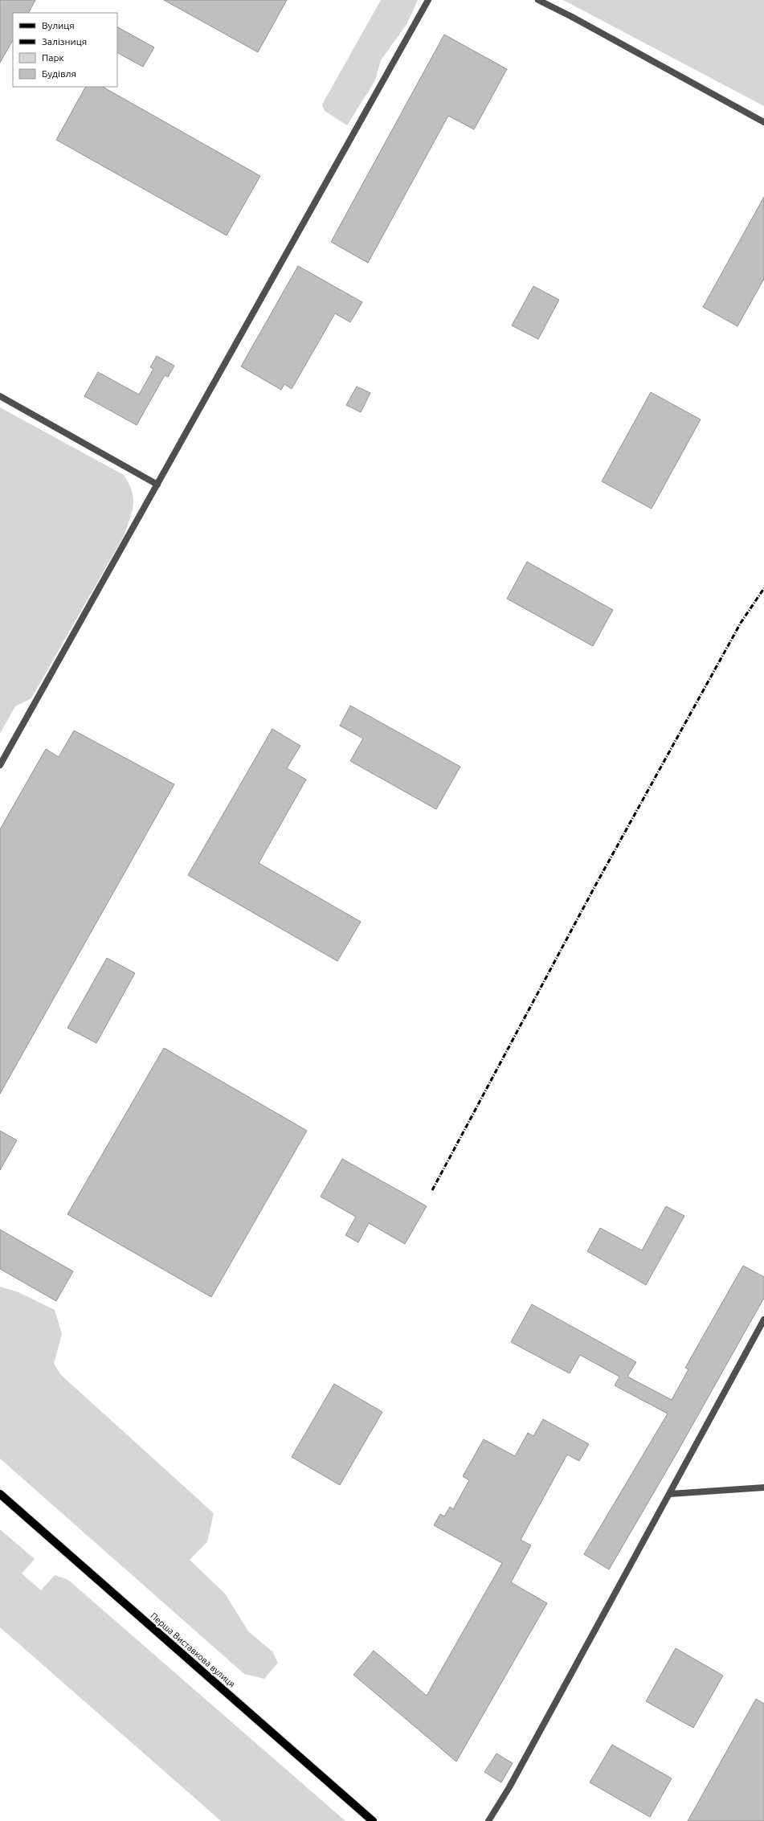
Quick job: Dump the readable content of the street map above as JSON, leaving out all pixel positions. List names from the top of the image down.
{
  "streets": {
    "main road": ["Перша Виставкова вулиця"]
  },
  "legend": [
    "Вулиця",
    "Залізниця",
    "Парк",
    "Будівля"
  ]
}
